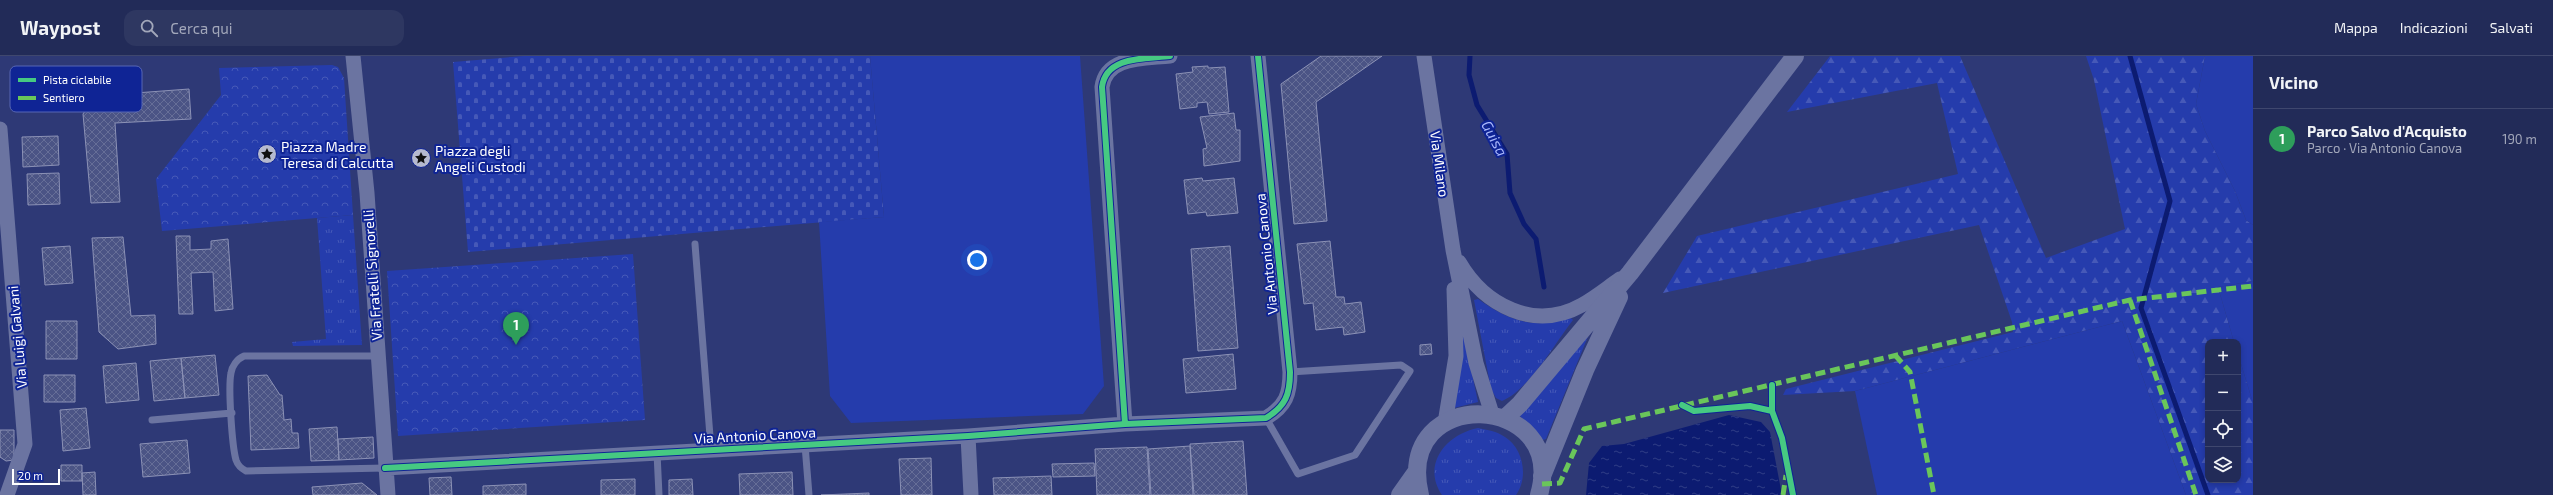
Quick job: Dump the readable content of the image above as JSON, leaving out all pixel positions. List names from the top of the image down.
{
  "streets": {
    "street": [
      "Via Milano",
      "Via Antonio Canova",
      "Via Fratelli Signorelli",
      "Via Luigi Galvani"
    ]
  },
  "crossings": [
    ["Via Antonio Canova", "Via Fratelli Signorelli"]
  ],
  "water": ["Guisa"],
  "places": {
    "place": ["Piazza Madre Teresa di Calcutta", "Piazza degli Angeli Custodi"]
  },
  "legend": ["Pista ciclabile", "Sentiero"],
  "scale_bar": "20 m",
  "page": {
    "header": "Waypost",
    "search": "Cerca qui",
    "nav": ["Mappa", "Indicazioni", "Salvati"],
    "heading": "Vicino",
    "list": [
      {
        "mark": "1",
        "name": "Parco Salvo d'Acquisto",
        "note": "Parco · Via Antonio Canova",
        "value": "190 m"
      }
    ],
    "pins": "1",
    "map_buttons": ["+", "−"],
    "scale": "20 m"
  }
}
